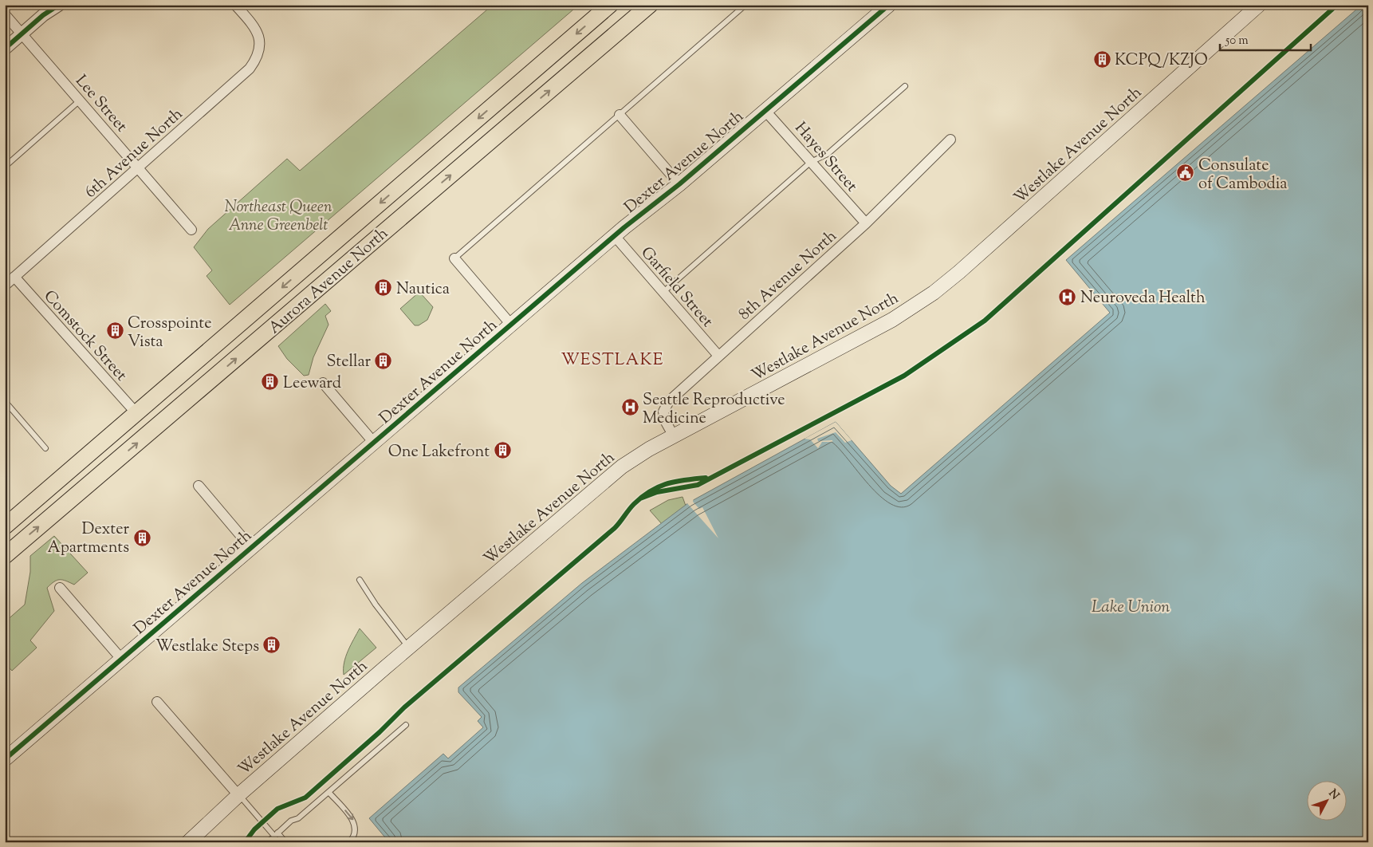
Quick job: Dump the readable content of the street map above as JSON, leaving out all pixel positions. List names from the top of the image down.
{
  "streets": {
    "highway": ["Aurora Avenue North"],
    "main road": ["Westlake Avenue North", "Dexter Avenue North"],
    "street": [
      "Lee Street",
      "6th Avenue North",
      "Hayes Street",
      "8th Avenue North",
      "Garfield Street",
      "Comstock Street"
    ]
  },
  "crossings": [
    ["Lee Street", "6th Avenue North"],
    ["Westlake Avenue North", "8th Avenue North"],
    ["6th Avenue North", "Comstock Street"],
    ["Hayes Street", "Dexter Avenue North"],
    ["Hayes Street", "8th Avenue North"],
    ["Dexter Avenue North", "Garfield Street"],
    ["8th Avenue North", "Garfield Street"],
    ["Aurora Avenue North", "Comstock Street"]
  ],
  "districts": ["WESTLAKE"],
  "water": ["Lake Union"],
  "parks": ["Northeast Queen Anne Greenbelt"],
  "places": {
    "building": [
      "KCPQ/KZJO",
      "Nautica",
      "Crosspointe Vista",
      "Stellar",
      "Leeward",
      "One Lakefront",
      "Dexter Apartments",
      "Westlake Steps"
    ],
    "public building": ["Consulate of Cambodia"],
    "hospital": ["Neuroveda Health", "Seattle Reproductive Medicine"]
  },
  "scale_bar": "50 m",
  "north": "top right"
}
